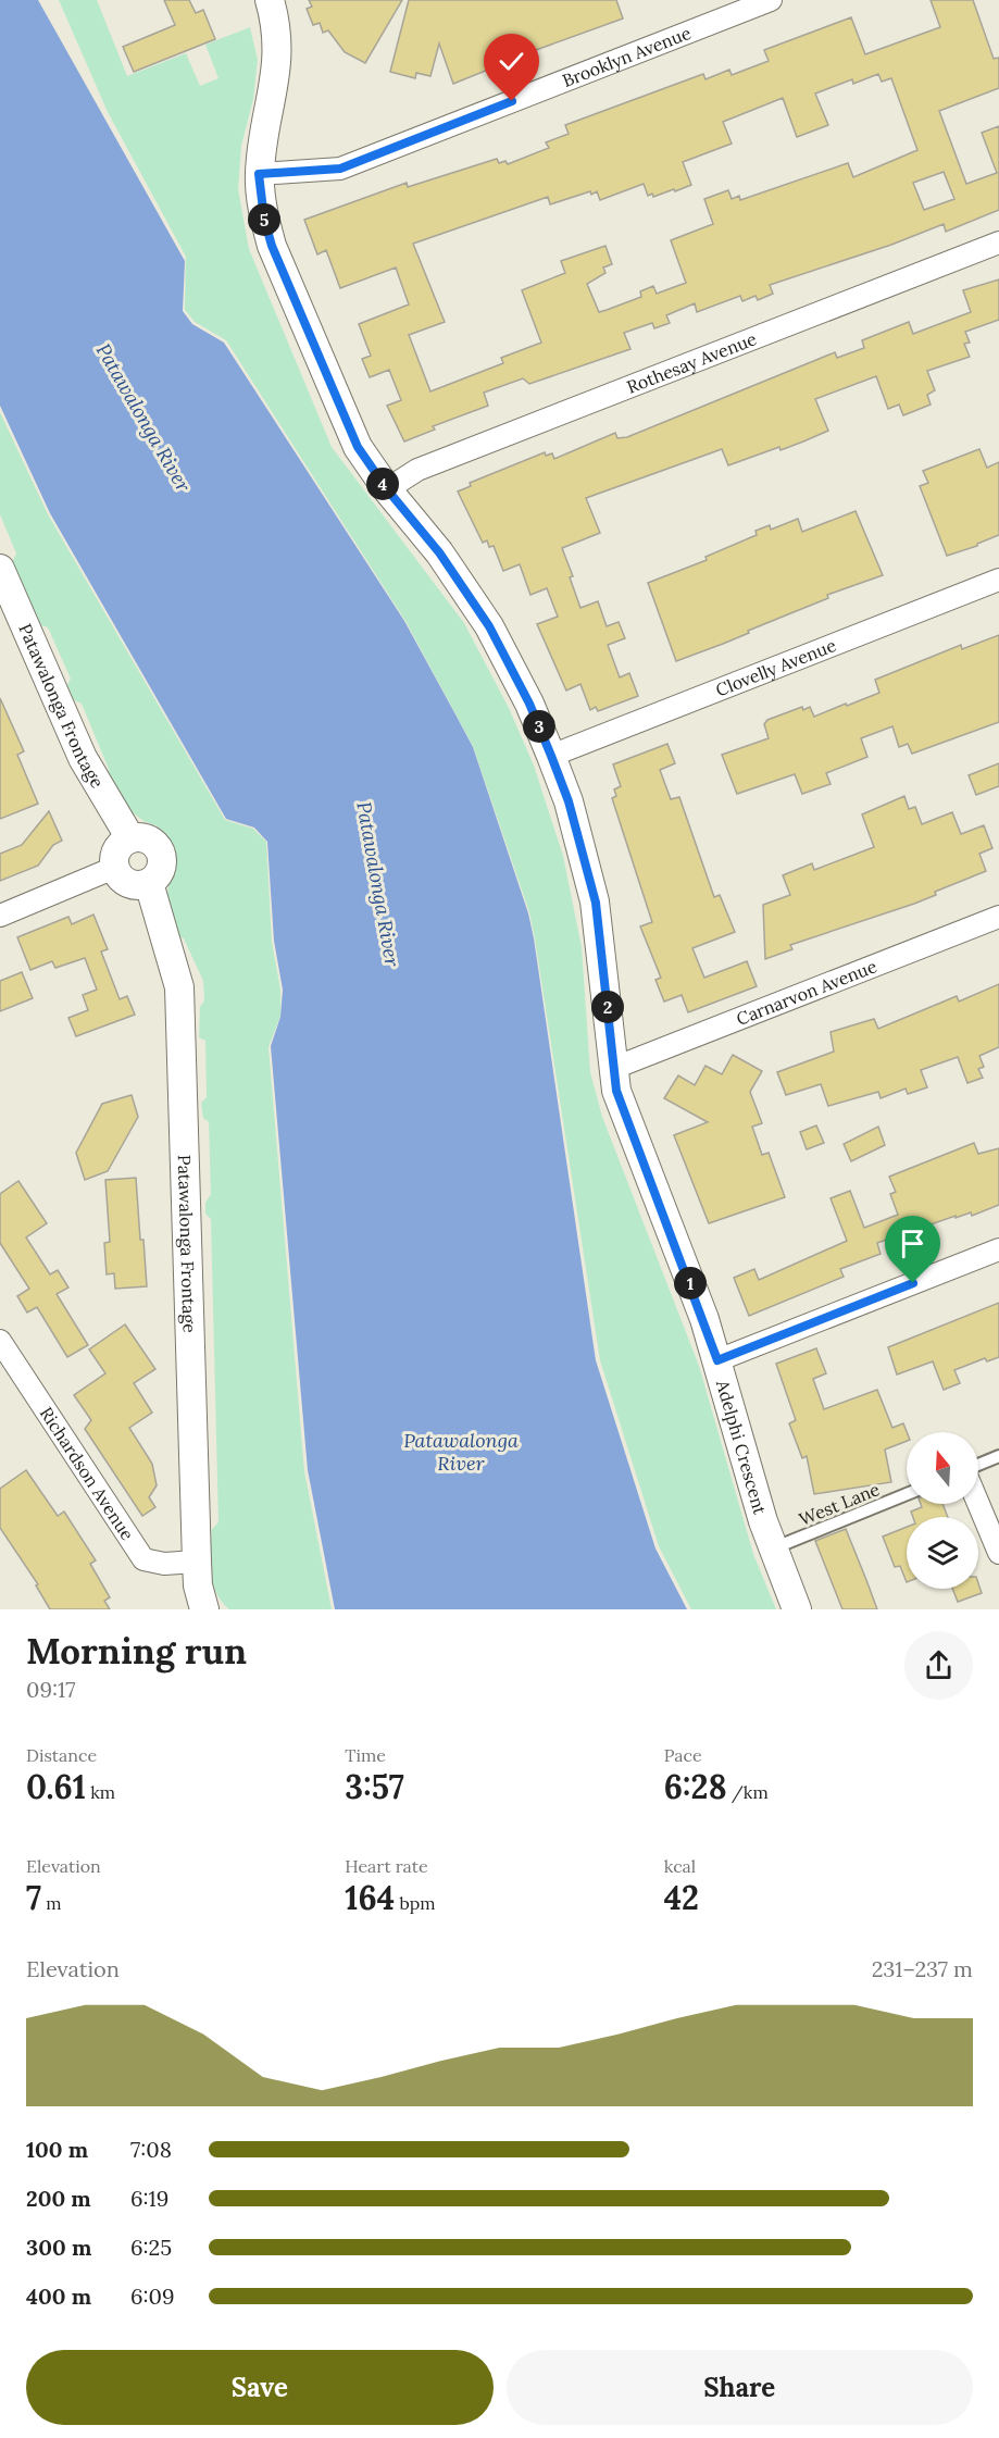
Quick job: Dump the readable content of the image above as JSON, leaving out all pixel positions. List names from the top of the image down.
{
  "streets": {
    "street": [
      "Brooklyn Avenue",
      "Rothesay Avenue",
      "Clovelly Avenue",
      "Patawalonga Frontage",
      "Carnarvon Avenue",
      "Adelphi Crescent",
      "Richardson Avenue"
    ],
    "lane": ["West Lane"]
  },
  "crossings": [
    ["Brooklyn Avenue", "Adelphi Crescent"],
    ["Rothesay Avenue", "Adelphi Crescent"],
    ["Clovelly Avenue", "Adelphi Crescent"],
    ["Patawalonga Frontage", "Richardson Avenue"],
    ["Carnarvon Avenue", "Adelphi Crescent"],
    ["Adelphi Crescent", "West Lane"]
  ],
  "water": ["Patawalonga River"],
  "north": "top",
  "page": {
    "pins": [
      "5",
      "4",
      "3",
      "2",
      "1"
    ],
    "heading": ["Morning run", "09:17"],
    "stats": [
      ["Distance", "0.61 km"],
      ["Time", "3:57"],
      ["Pace", "6:28 /km"],
      ["Elevation", "7 m"],
      ["Heart rate", "164 bpm"],
      ["kcal", "42"]
    ],
    "chart": ["Elevation", "231–237 m"],
    "list": [
      {
        "name": "100 m",
        "note": "7:08"
      },
      {
        "name": "200 m",
        "note": "6:19"
      },
      {
        "name": "300 m",
        "note": "6:25"
      },
      {
        "name": "400 m",
        "note": "6:09"
      }
    ],
    "buttons": ["Save", "Share"]
  }
}
